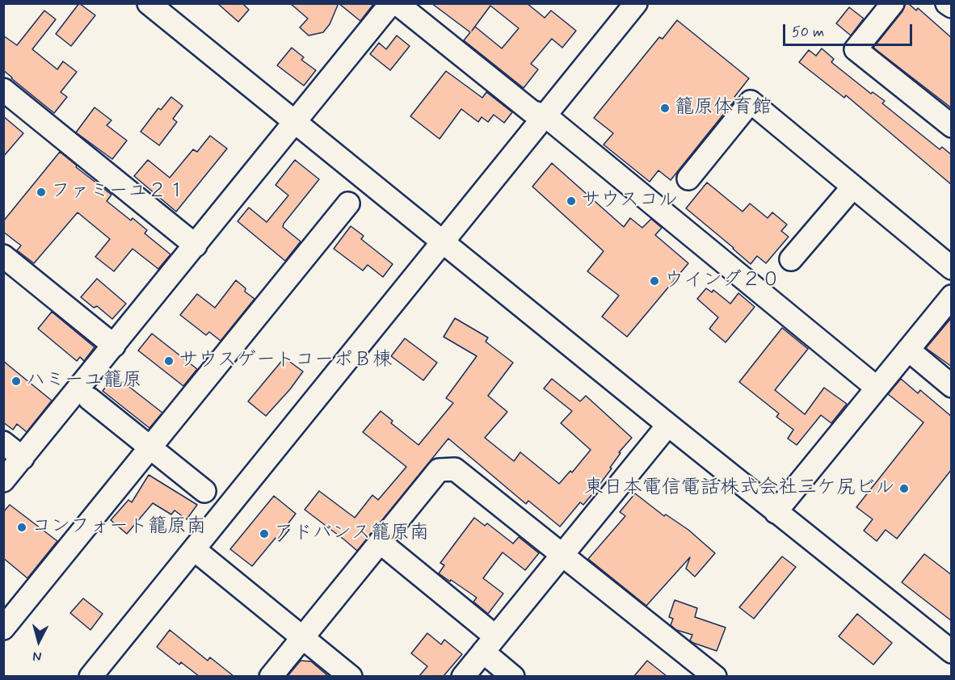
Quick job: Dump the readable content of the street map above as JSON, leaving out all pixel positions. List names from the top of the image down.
{
  "places": [
    "籠原体育館",
    "ファミーユ２１",
    "サウスコル",
    "ウイング２０",
    "サウスゲートコーポＢ棟",
    "ハミーユ籠原",
    "東日本電信電話株式会社三ケ尻ビル",
    "コンフォート籠原南",
    "アドバンス籠原南"
  ],
  "scale_bar": "50 m",
  "north": "bottom"
}
